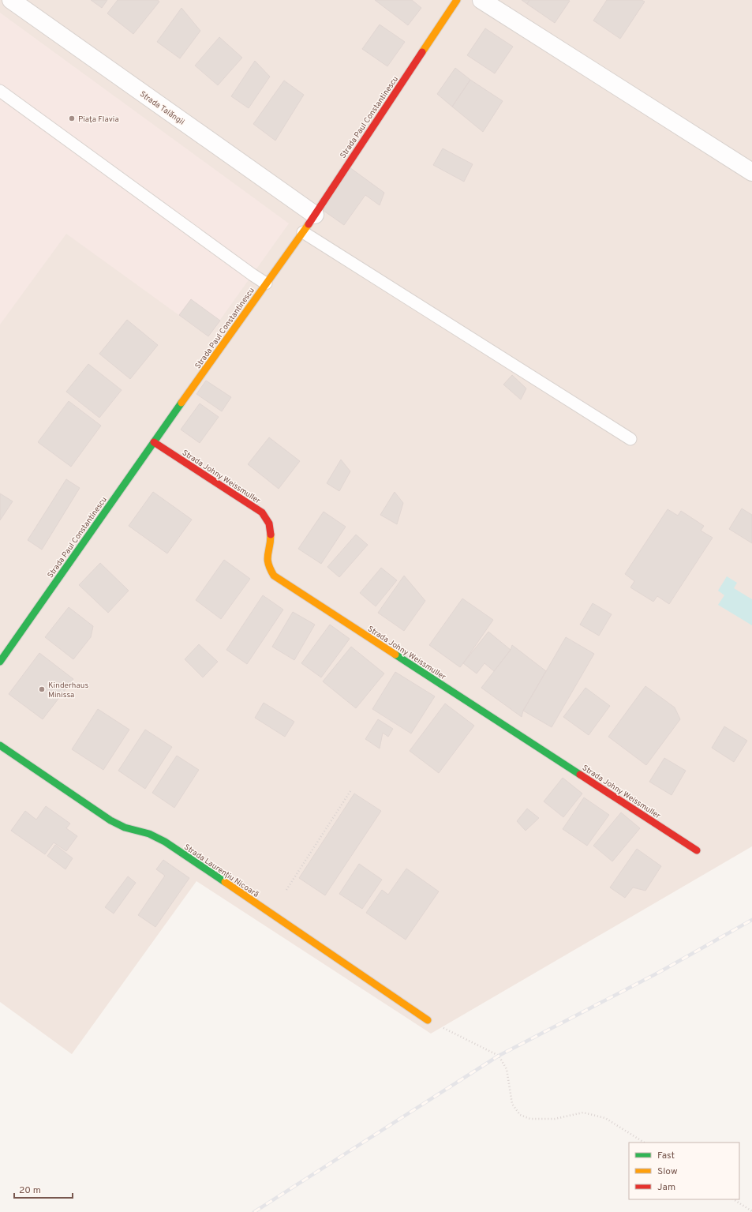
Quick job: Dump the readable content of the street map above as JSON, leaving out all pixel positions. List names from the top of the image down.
{
  "streets": {
    "street": [
      "Strada Talăngii",
      "Strada Paul Constantinescu",
      "Strada Johny Weissmuller",
      "Strada Laurențiu Nicoară"
    ]
  },
  "crossings": [
    ["Strada Talăngii", "Strada Paul Constantinescu"],
    ["Strada Paul Constantinescu", "Strada Johny Weissmuller"]
  ],
  "places": ["Piața Flavia", "Kinderhaus Minissa"],
  "legend": ["Fast", "Slow", "Jam"],
  "scale_bar": "20 m"
}
